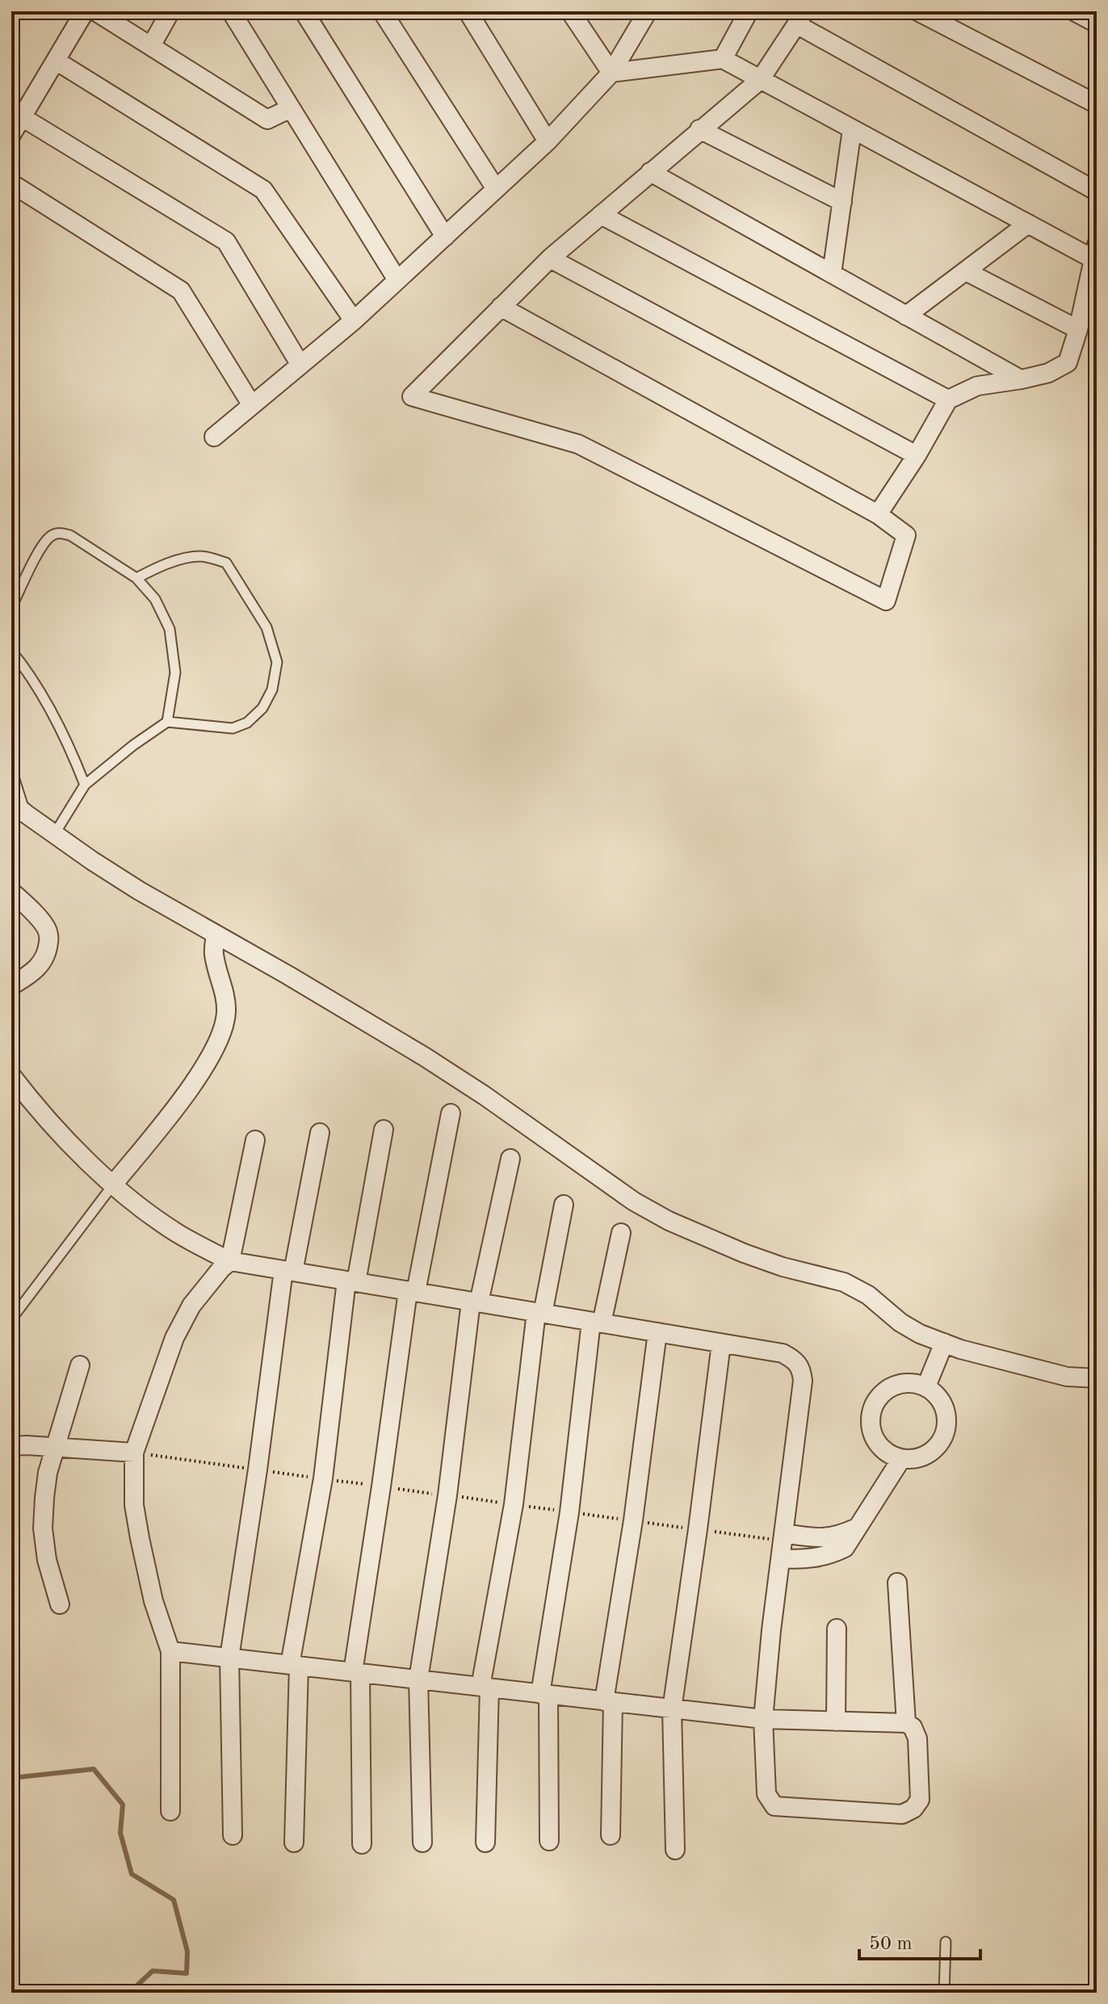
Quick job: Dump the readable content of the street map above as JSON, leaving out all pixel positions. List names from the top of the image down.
{
  "scale_bar": "50 m"
}
